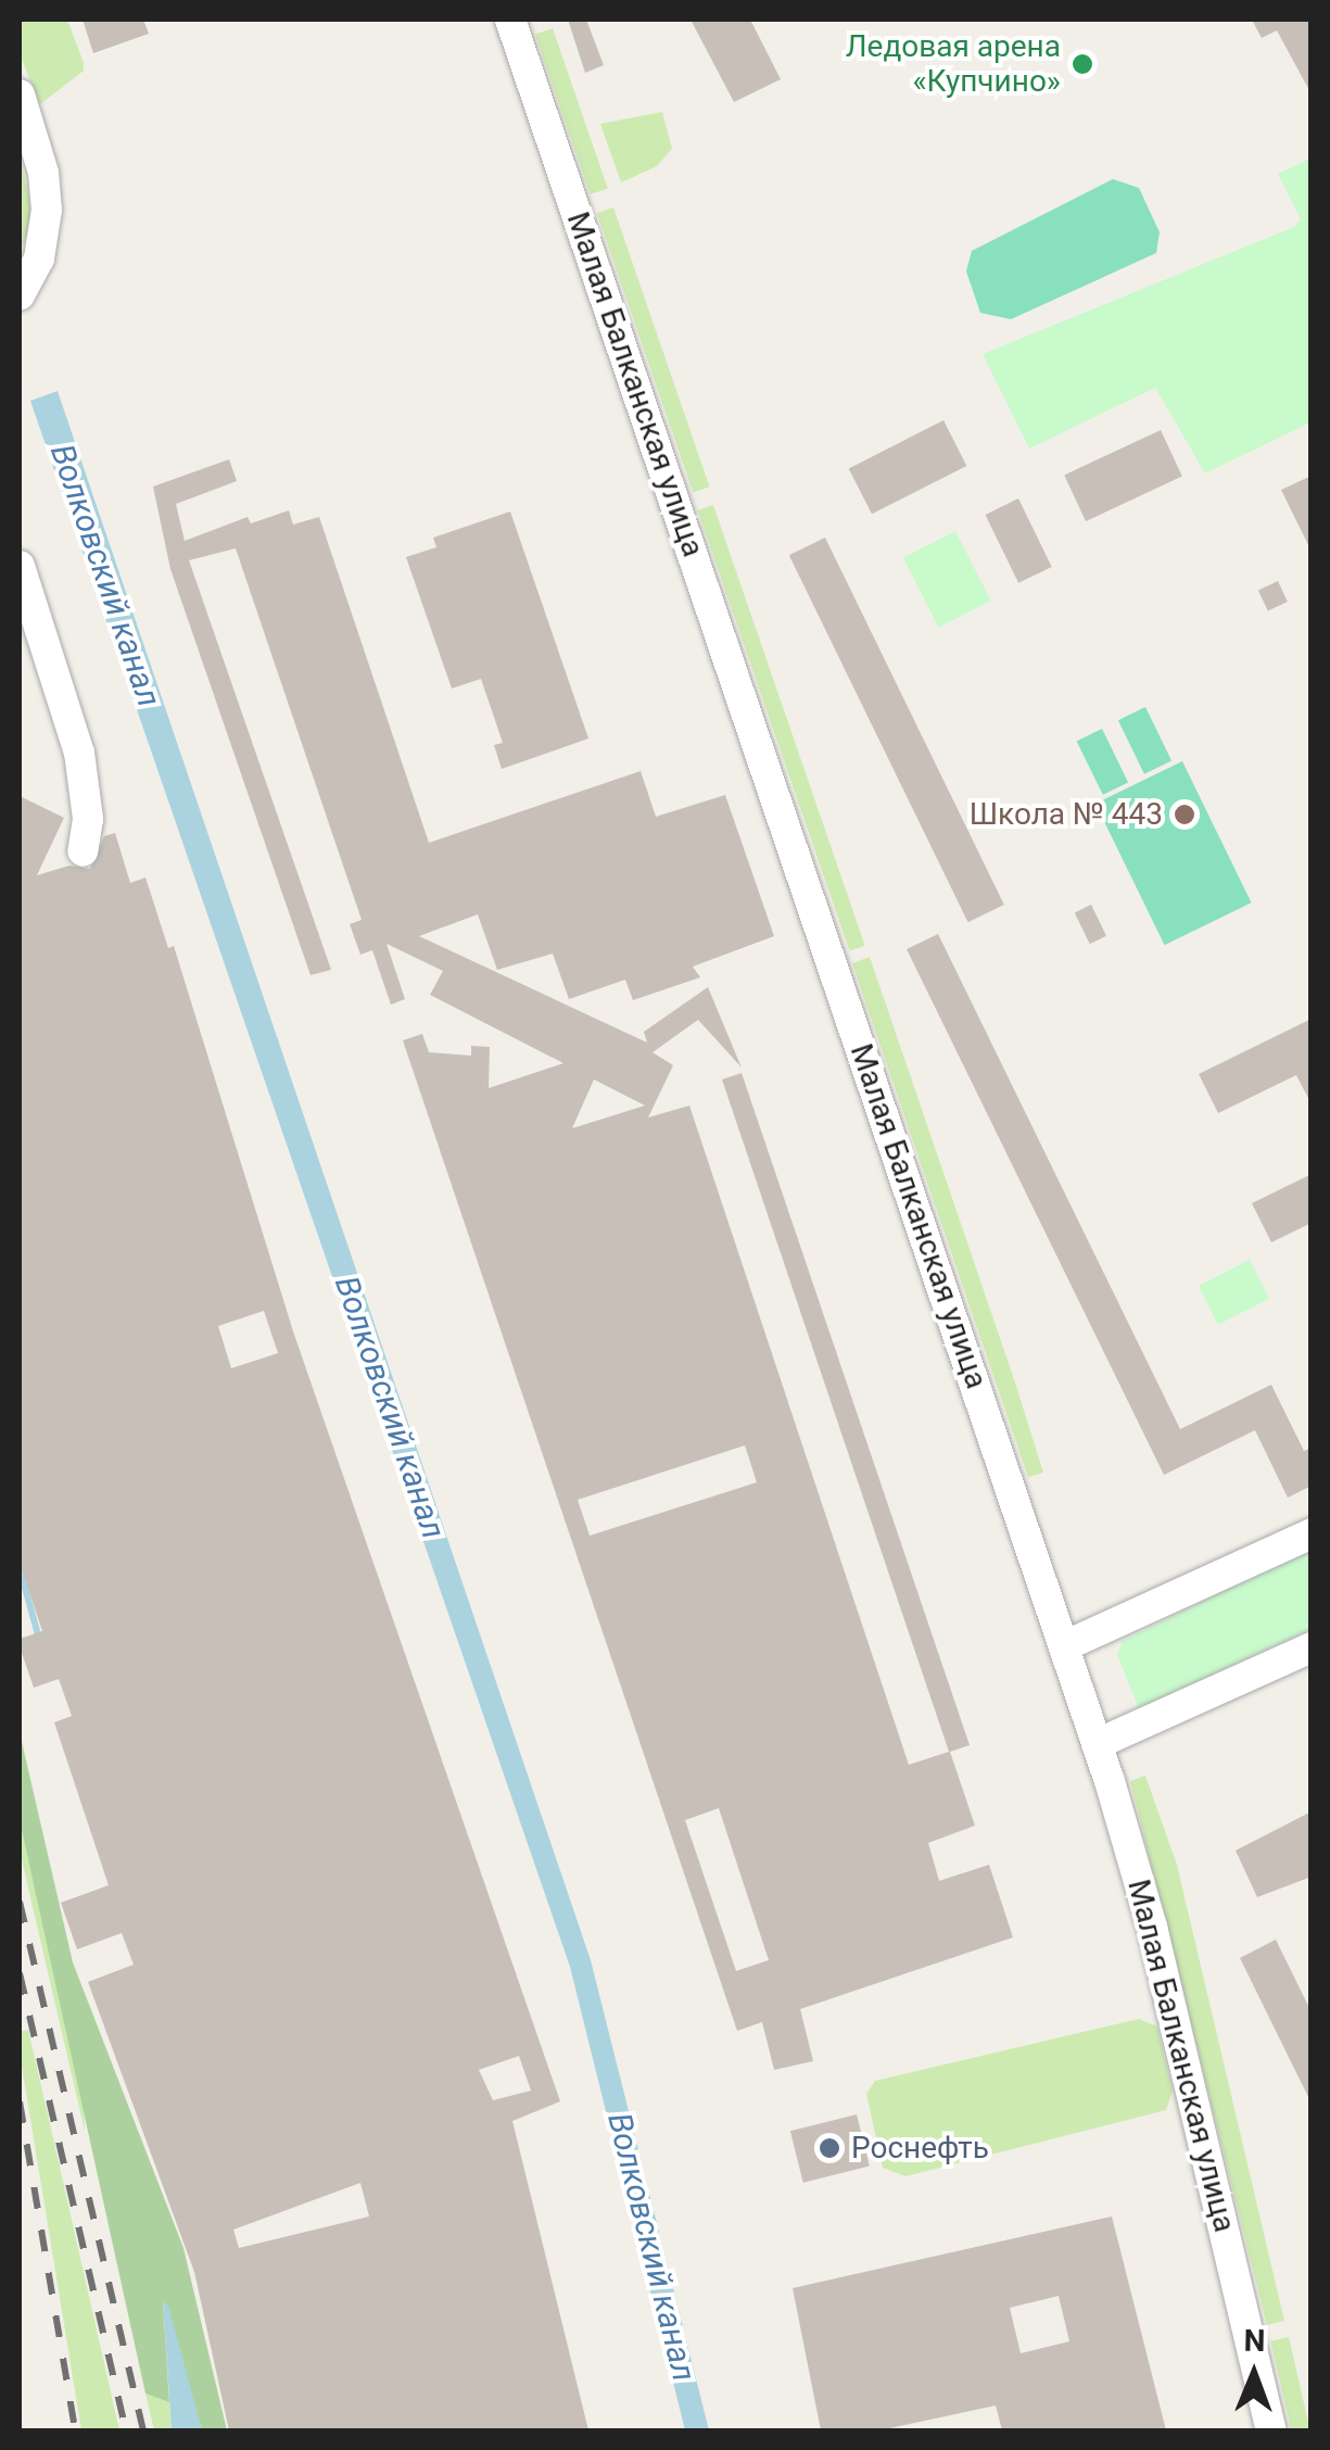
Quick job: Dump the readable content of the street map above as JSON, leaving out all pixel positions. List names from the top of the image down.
{
  "streets": {
    "street": ["Малая Балканская улица"]
  },
  "water": ["Волковский канал"],
  "places": ["Ледовая арена «Купчино»", "Школа № 443", "Роснефть"],
  "north": "top"
}
